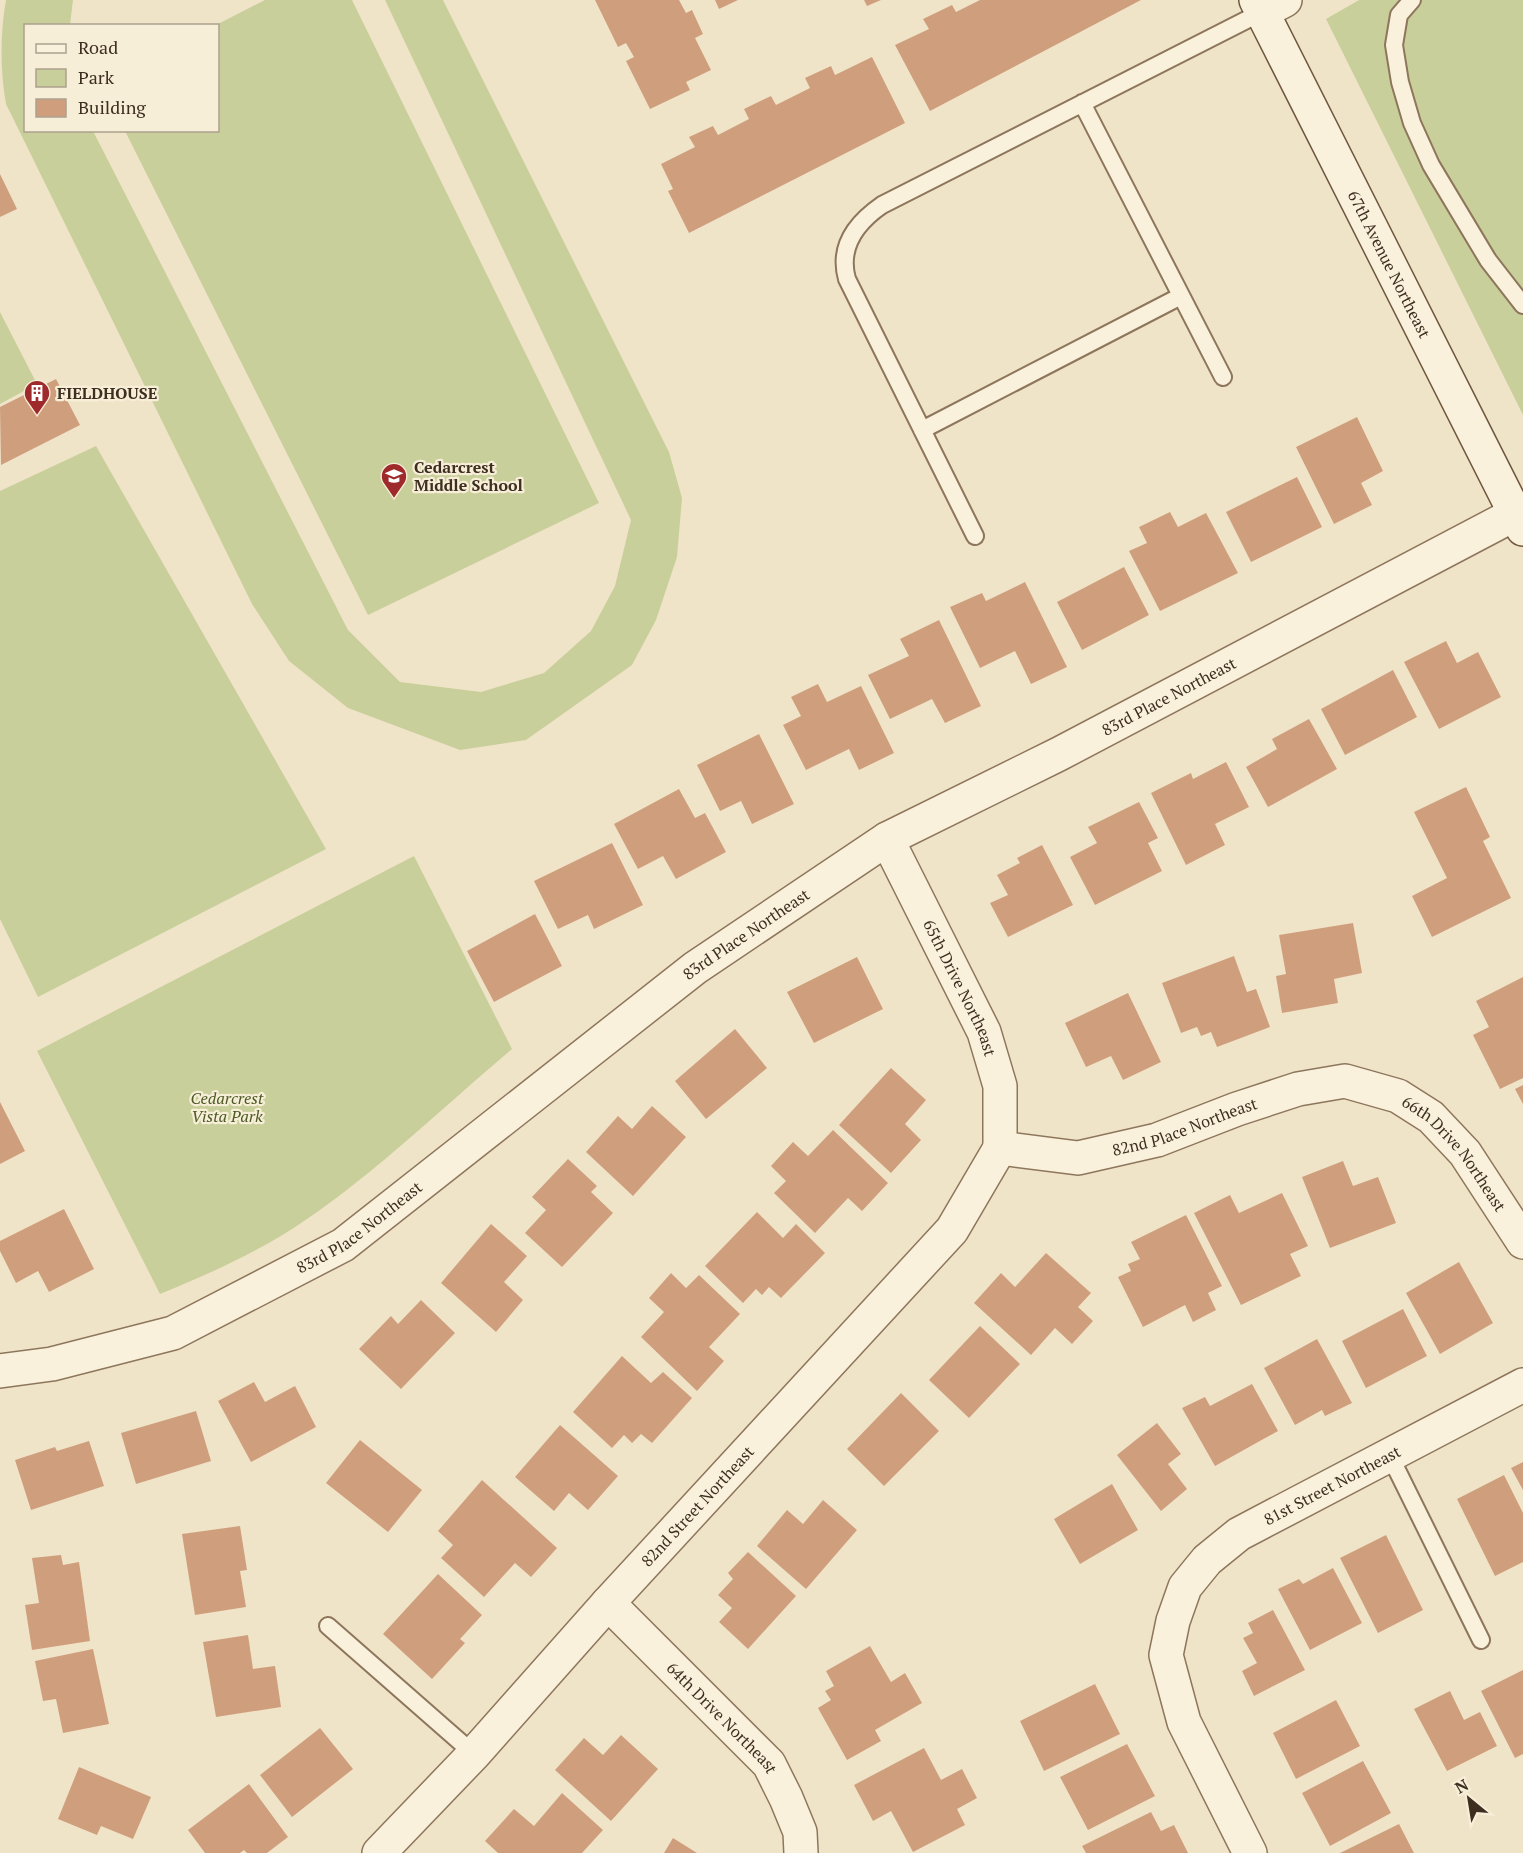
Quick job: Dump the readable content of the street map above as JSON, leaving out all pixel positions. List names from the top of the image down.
{
  "streets": {
    "street": [
      "67th Avenue Northeast",
      "83rd Place Northeast",
      "65th Drive Northeast",
      "82nd Place Northeast",
      "66th Drive Northeast",
      "81st Street Northeast",
      "82nd Street Northeast",
      "64th Drive Northeast"
    ]
  },
  "crossings": [
    ["67th Avenue Northeast", "83rd Place Northeast"],
    ["83rd Place Northeast", "65th Drive Northeast"],
    ["65th Drive Northeast", "82nd Place Northeast"],
    ["65th Drive Northeast", "82nd Street Northeast"],
    ["82nd Place Northeast", "66th Drive Northeast"],
    ["82nd Place Northeast", "82nd Street Northeast"],
    ["82nd Street Northeast", "64th Drive Northeast"]
  ],
  "parks": ["Cedarcrest Vista Park"],
  "places": {
    "building": ["FIELDHOUSE"],
    "school or university": ["Cedarcrest Middle School"]
  },
  "legend": ["Road", "Park", "Building"],
  "north": "top left"
}
